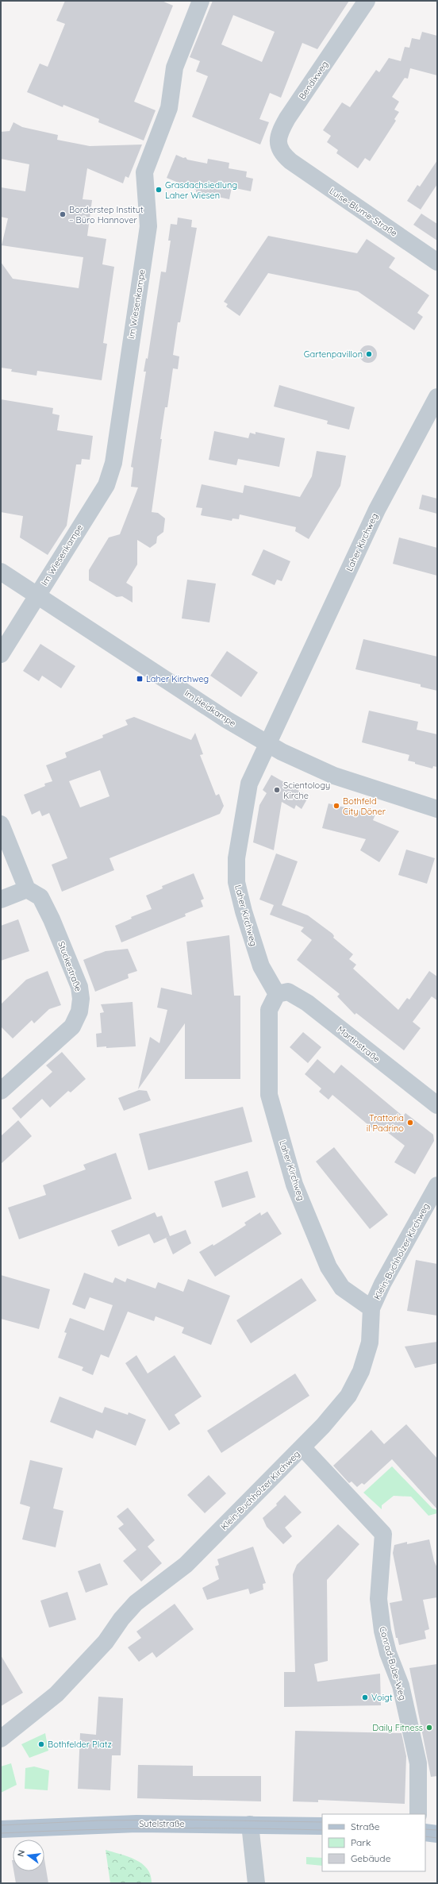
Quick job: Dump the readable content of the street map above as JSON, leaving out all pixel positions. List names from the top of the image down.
{
  "streets": {
    "main road": ["Sutelstraße"],
    "street": [
      "Bendixweg",
      "Luise-Blume-Straße",
      "Im Wiesenkampe",
      "Laher Kirchweg",
      "Im Heidkampe",
      "Stuckestraße",
      "Martinstraße",
      "Klein-Buchholzer Kirchweg",
      "Conrad-Bube-Weg"
    ]
  },
  "crossings": [
    ["Bendixweg", "Luise-Blume-Straße"],
    ["Im Wiesenkampe", "Im Heidkampe"],
    ["Laher Kirchweg", "Im Heidkampe"],
    ["Laher Kirchweg", "Martinstraße"],
    ["Laher Kirchweg", "Klein-Buchholzer Kirchweg"],
    ["Klein-Buchholzer Kirchweg", "Conrad-Bube-Weg"]
  ],
  "places": {
    "other": [
      "Grasdachsiedlung Laher Wiesen",
      "Borderstep Institut – Büro Hannover",
      "Gartenpavillon",
      "Scientology Kirche",
      "Bothfeld City Döner",
      "Trattoria il Padrino",
      "Voigt",
      "Daily Fitness",
      "Bothfelder Platz"
    ],
    "transit": ["Laher Kirchweg"]
  },
  "legend": ["Straße", "Park", "Gebäude"],
  "north": "left"
}
